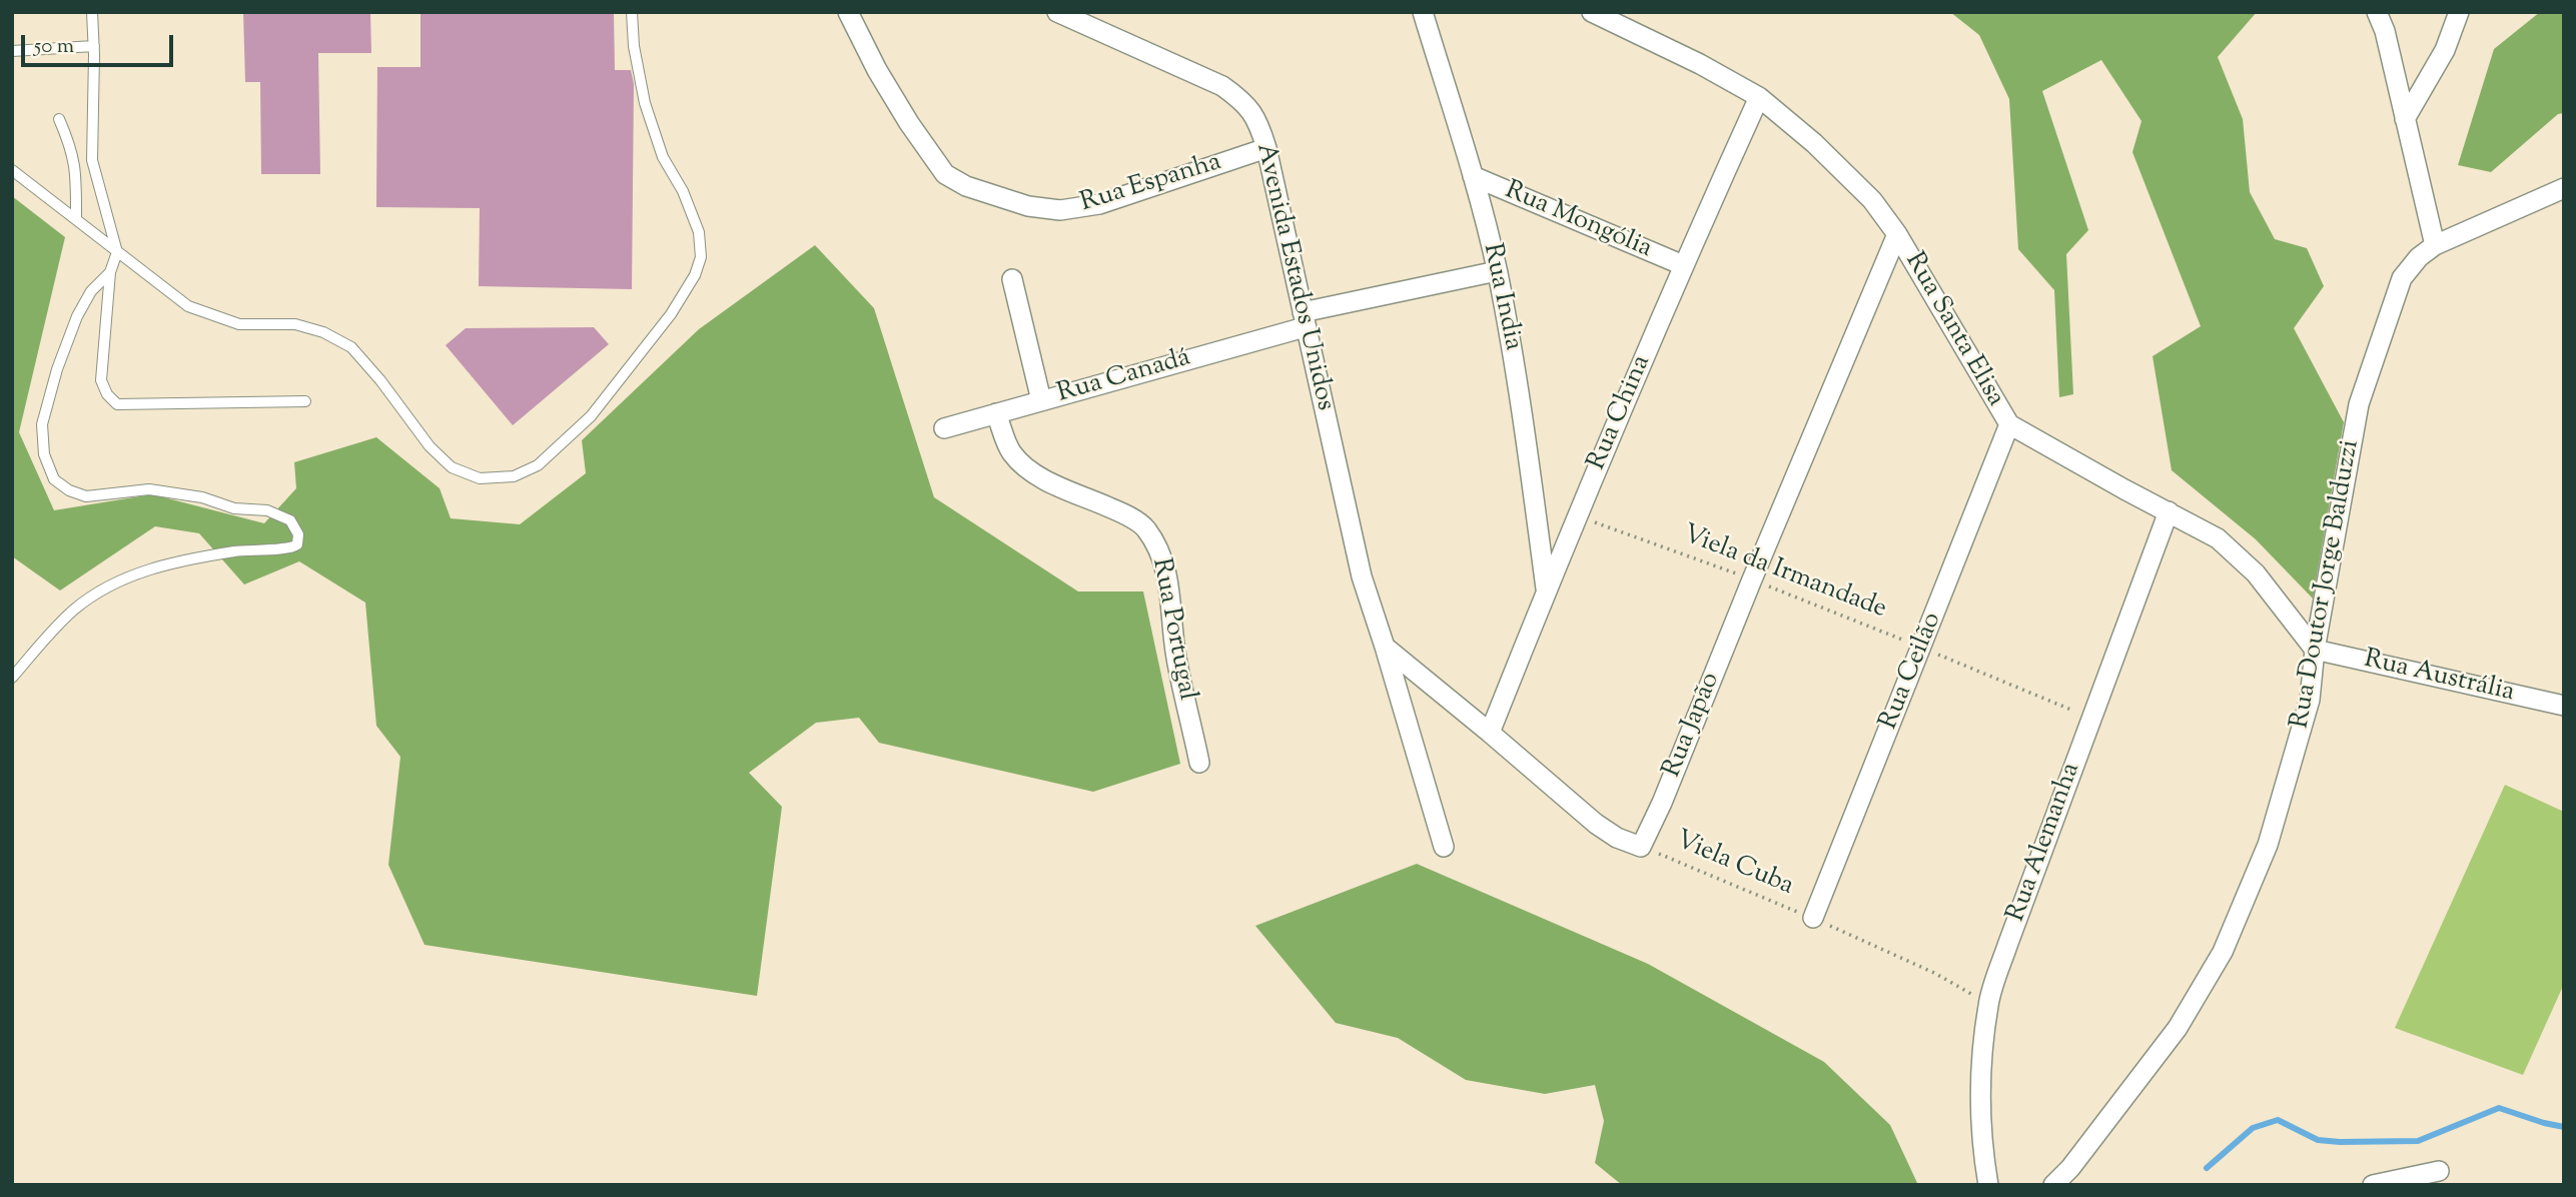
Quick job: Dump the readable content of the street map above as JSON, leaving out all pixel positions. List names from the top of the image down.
{
  "streets": {
    "street": [
      "Rua Espanha",
      "Rua Mongólia",
      "Avenida Estados Unidos",
      "Rua India",
      "Rua Santa Elisa",
      "Rua Canadá",
      "Rua China",
      "Rua Doutor Jorge Balduzzi",
      "Rua Portugal",
      "Rua Ceilão",
      "Rua Austrália",
      "Rua Japão",
      "Rua Alemanha"
    ],
    "path": ["Viela da Irmandade", "Viela Cuba"]
  },
  "crossings": [
    ["Rua Espanha", "Avenida Estados Unidos"],
    ["Rua Mongólia", "Rua India"],
    ["Rua Mongólia", "Rua China"],
    ["Avenida Estados Unidos", "Rua Canadá"],
    ["Rua India", "Rua Canadá"],
    ["Rua India", "Rua China"],
    ["Rua Santa Elisa", "Rua China"],
    ["Rua Santa Elisa", "Rua Doutor Jorge Balduzzi"],
    ["Rua Santa Elisa", "Rua Ceilão"],
    ["Rua Santa Elisa", "Rua Austrália"],
    ["Rua Santa Elisa", "Rua Japão"],
    ["Rua Santa Elisa", "Rua Alemanha"],
    ["Rua Canadá", "Rua Portugal"],
    ["Rua China", "Viela da Irmandade"],
    ["Viela da Irmandade", "Rua Ceilão"],
    ["Viela da Irmandade", "Rua Japão"],
    ["Viela da Irmandade", "Rua Alemanha"],
    ["Rua Doutor Jorge Balduzzi", "Rua Austrália"],
    ["Rua Ceilão", "Viela Cuba"],
    ["Rua Japão", "Viela Cuba"],
    ["Rua Alemanha", "Viela Cuba"]
  ],
  "scale_bar": "50 m"
}
